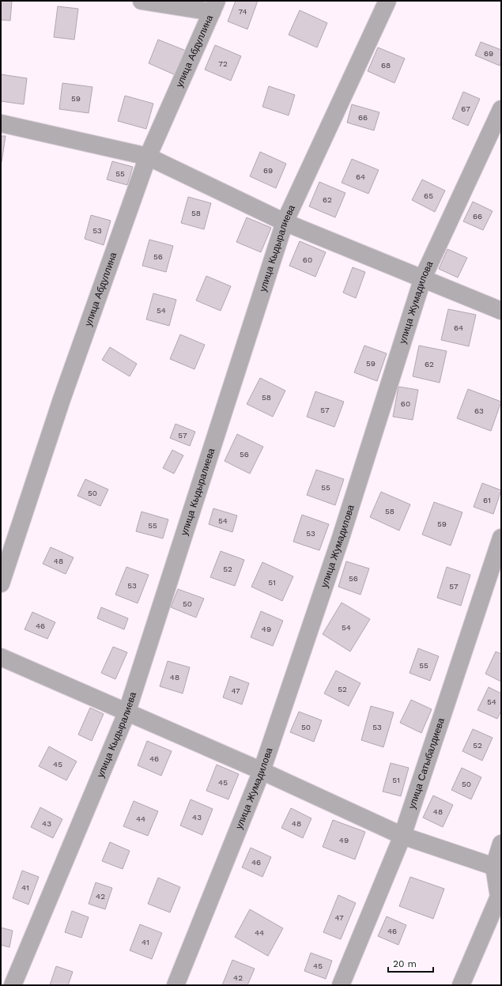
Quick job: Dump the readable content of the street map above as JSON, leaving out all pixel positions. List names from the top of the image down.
{
  "streets": {
    "street": [
      "улица Абдуллина",
      "улица Кыдыралиева",
      "улица Жумадилова",
      "улица Сатыбалдиева"
    ]
  },
  "house_numbers": [
    "74",
    "69",
    "72",
    "68",
    "59",
    "67",
    "66",
    "69",
    "55",
    "64",
    "65",
    "62",
    "58",
    "66",
    "53",
    "56",
    "60",
    "54",
    "64",
    "59",
    "62",
    "58",
    "60",
    "57",
    "63",
    "57",
    "56",
    "55",
    "50",
    "61",
    "58",
    "54",
    "59",
    "55",
    "53",
    "48",
    "52",
    "56",
    "51",
    "53",
    "57",
    "50",
    "46",
    "54",
    "49",
    "55",
    "48",
    "52",
    "47",
    "54",
    "50",
    "53",
    "52",
    "46",
    "45",
    "51",
    "45",
    "50",
    "48",
    "43",
    "44",
    "43",
    "48",
    "49",
    "46",
    "41",
    "42",
    "47",
    "46",
    "44",
    "41",
    "45",
    "42"
  ],
  "scale_bar": "20 m"
}
